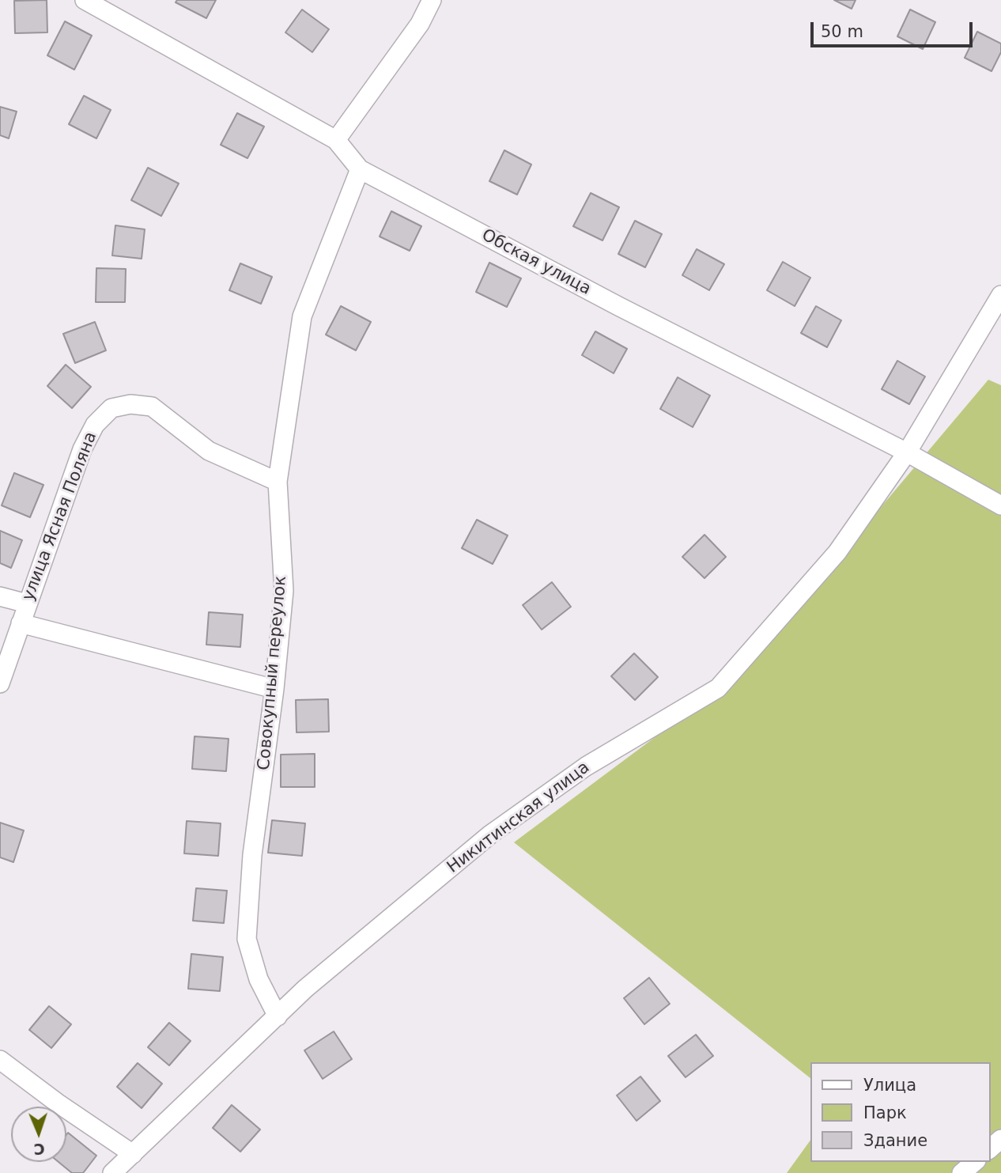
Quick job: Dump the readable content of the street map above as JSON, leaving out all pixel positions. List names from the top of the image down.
{
  "streets": {
    "street": [
      "Обская улица",
      "улица Ясная Поляна",
      "Совокупный переулок",
      "Никитинская улица"
    ]
  },
  "crossings": [
    ["Обская улица", "Совокупный переулок"],
    ["Обская улица", "Никитинская улица"],
    ["улица Ясная Поляна", "Совокупный переулок"],
    ["Совокупный переулок", "Никитинская улица"]
  ],
  "legend": ["Улица", "Парк", "Здание"],
  "scale_bar": "50 m",
  "north": "bottom"
}
